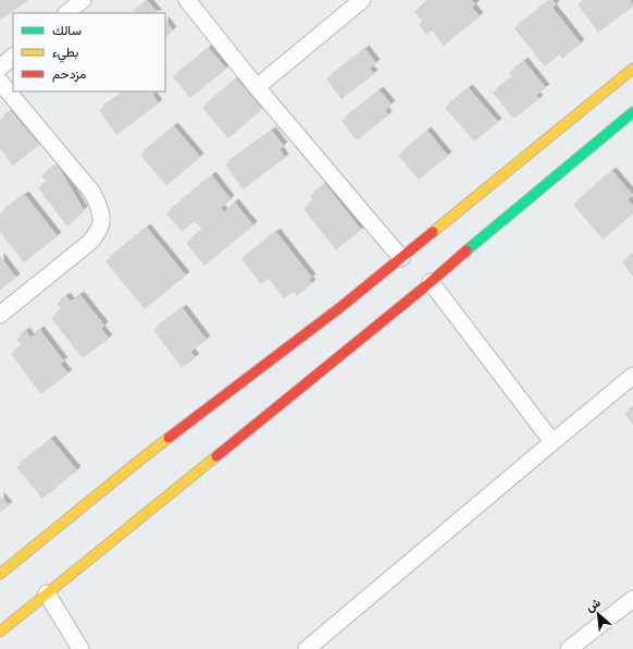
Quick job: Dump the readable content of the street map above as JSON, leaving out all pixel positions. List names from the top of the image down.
{
  "legend": ["سالك", "بطيء", "مزدحم"],
  "north": "top left"
}
